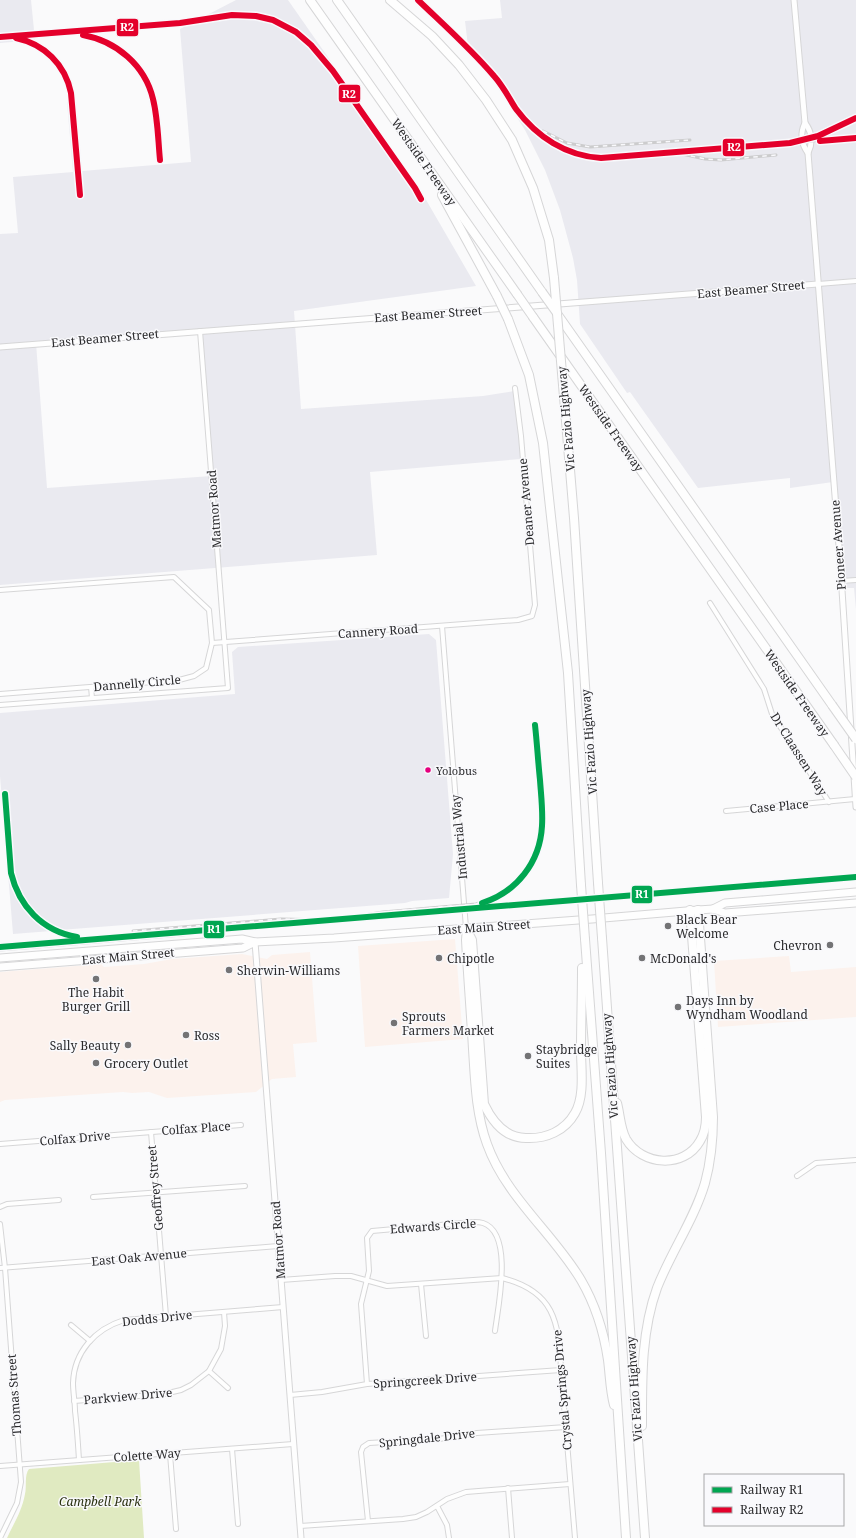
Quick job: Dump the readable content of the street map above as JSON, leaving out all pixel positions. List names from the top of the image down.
{
  "streets": {
    "highway": ["Westside Freeway", "Vic Fazio Highway"],
    "main road": ["East Main Street"],
    "street": [
      "East Beamer Street",
      "Deaner Avenue",
      "Matmor Road",
      "Pioneer Avenue",
      "Cannery Road",
      "Dannelly Circle",
      "Dr Claassen Way",
      "Case Place",
      "Industrial Way",
      "Colfax Place",
      "Colfax Drive",
      "Geoffrey Street",
      "Edwards Circle",
      "East Oak Avenue",
      "Dodds Drive",
      "Springcreek Drive",
      "Crystal Springs Drive",
      "Thomas Street",
      "Parkview Drive",
      "Springdale Drive",
      "Colette Way"
    ]
  },
  "crossings": [
    ["Westside Freeway", "Vic Fazio Highway"],
    ["East Beamer Street", "Matmor Road"],
    ["East Beamer Street", "Pioneer Avenue"],
    ["Deaner Avenue", "Cannery Road"],
    ["Matmor Road", "Cannery Road"],
    ["Matmor Road", "East Main Street"],
    ["Matmor Road", "East Oak Avenue"],
    ["Matmor Road", "Dodds Drive"],
    ["Matmor Road", "Springcreek Drive"],
    ["Matmor Road", "Crystal Springs Drive"],
    ["Matmor Road", "Colette Way"],
    ["Pioneer Avenue", "Case Place"],
    ["Cannery Road", "Dannelly Circle"],
    ["Cannery Road", "Industrial Way"],
    ["Dr Claassen Way", "Case Place"],
    ["Industrial Way", "East Main Street"],
    ["Colfax Place", "Colfax Drive"],
    ["Colfax Place", "Geoffrey Street"],
    ["Colfax Drive", "Geoffrey Street"],
    ["Geoffrey Street", "East Oak Avenue"],
    ["Geoffrey Street", "Dodds Drive"],
    ["Edwards Circle", "Springcreek Drive"],
    ["Edwards Circle", "Crystal Springs Drive"],
    ["East Oak Avenue", "Thomas Street"],
    ["Dodds Drive", "Parkview Drive"],
    ["Dodds Drive", "Colette Way"],
    ["Springcreek Drive", "Crystal Springs Drive"],
    ["Crystal Springs Drive", "Springdale Drive"],
    ["Thomas Street", "Colette Way"]
  ],
  "parks": ["Campbell Park"],
  "places": [
    "Yolobus",
    "Black Bear Welcome",
    "Chevron",
    "Chipotle",
    "McDonald's",
    "Sherwin-Williams",
    "The Habit Burger Grill",
    "Days Inn by Wyndham Woodland",
    "Sprouts Farmers Market",
    "Ross",
    "Sally Beauty",
    "Staybridge Suites",
    "Grocery Outlet"
  ],
  "lines": ["rail line R2", "rail line R1"],
  "legend": ["Railway R1", "Railway R2"]
}
